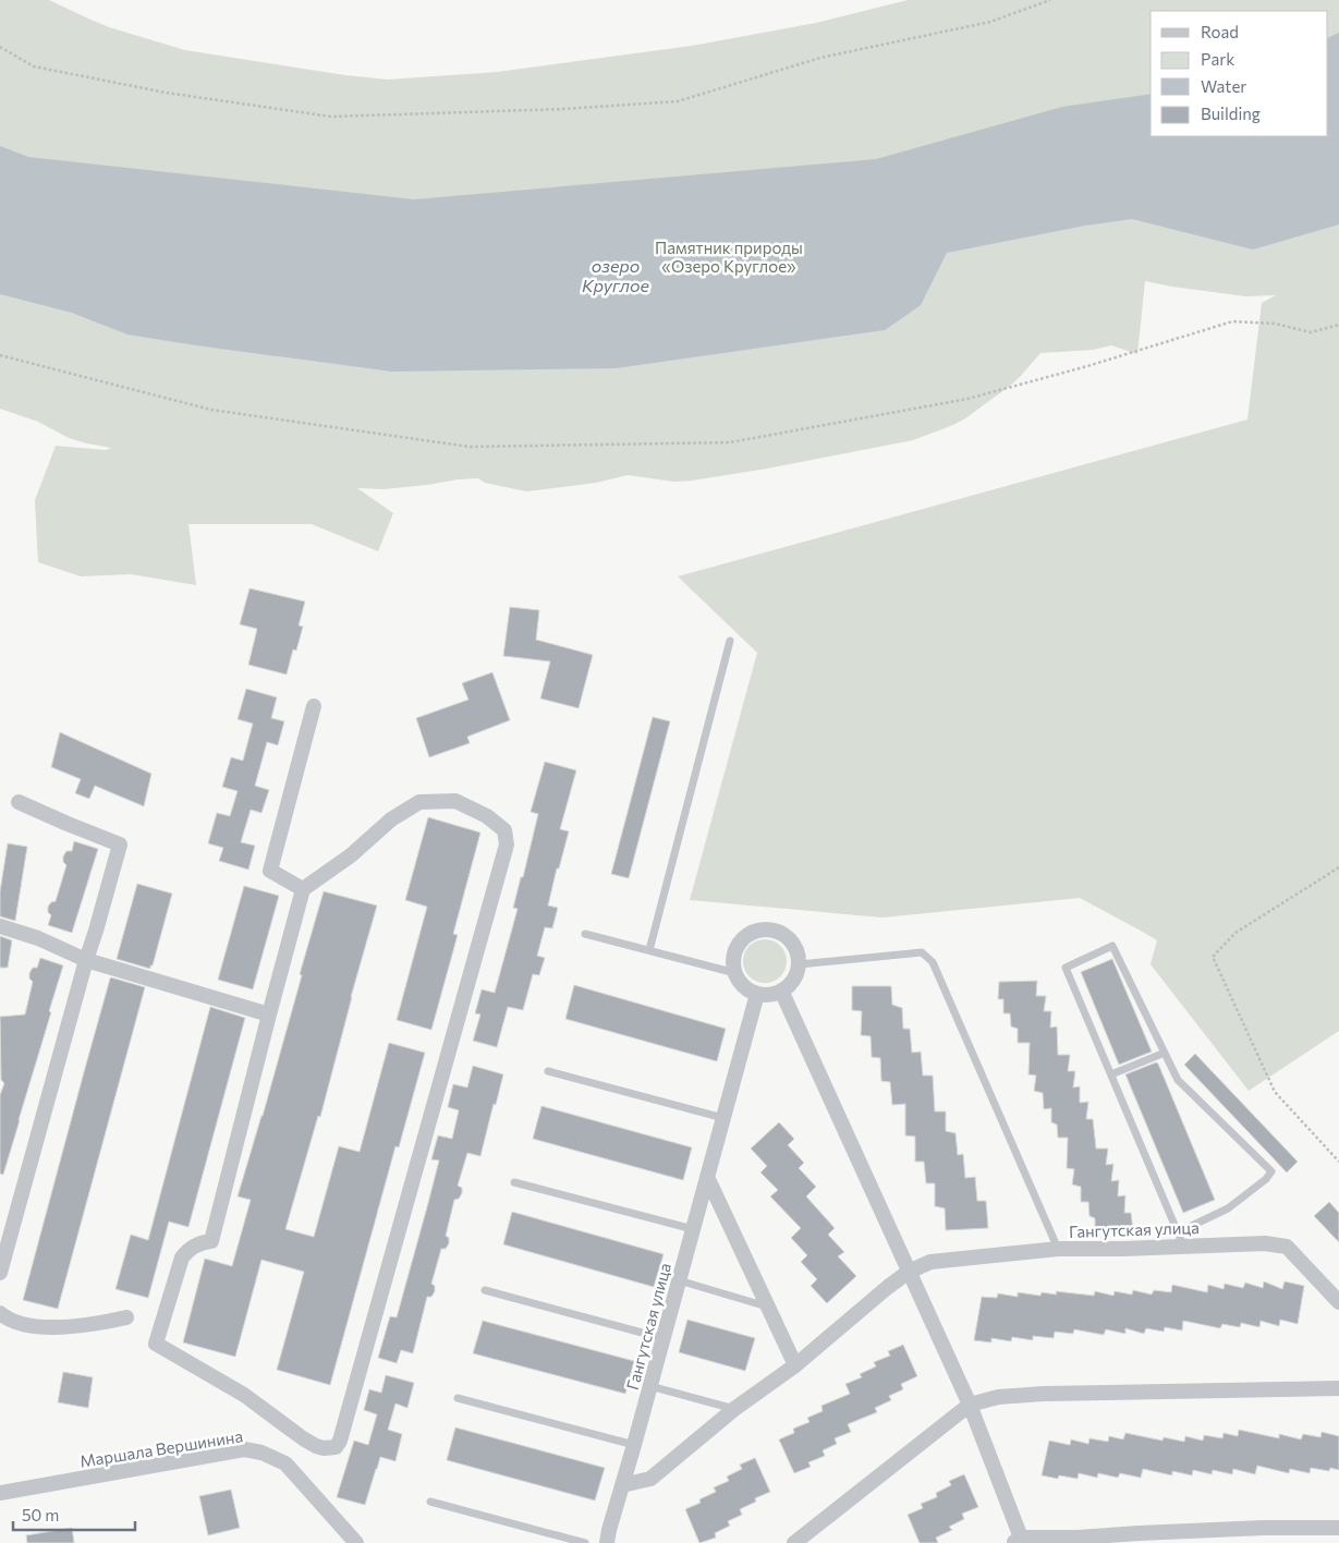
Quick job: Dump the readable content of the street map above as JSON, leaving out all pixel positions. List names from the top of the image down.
{
  "streets": {
    "street": ["Гангутская улица", "Маршала Вершинина"]
  },
  "water": ["озеро Круглое"],
  "parks": ["Памятник природы «Озеро Круглое»"],
  "legend": [
    "Road",
    "Park",
    "Water",
    "Building"
  ],
  "scale_bar": "50 m"
}
